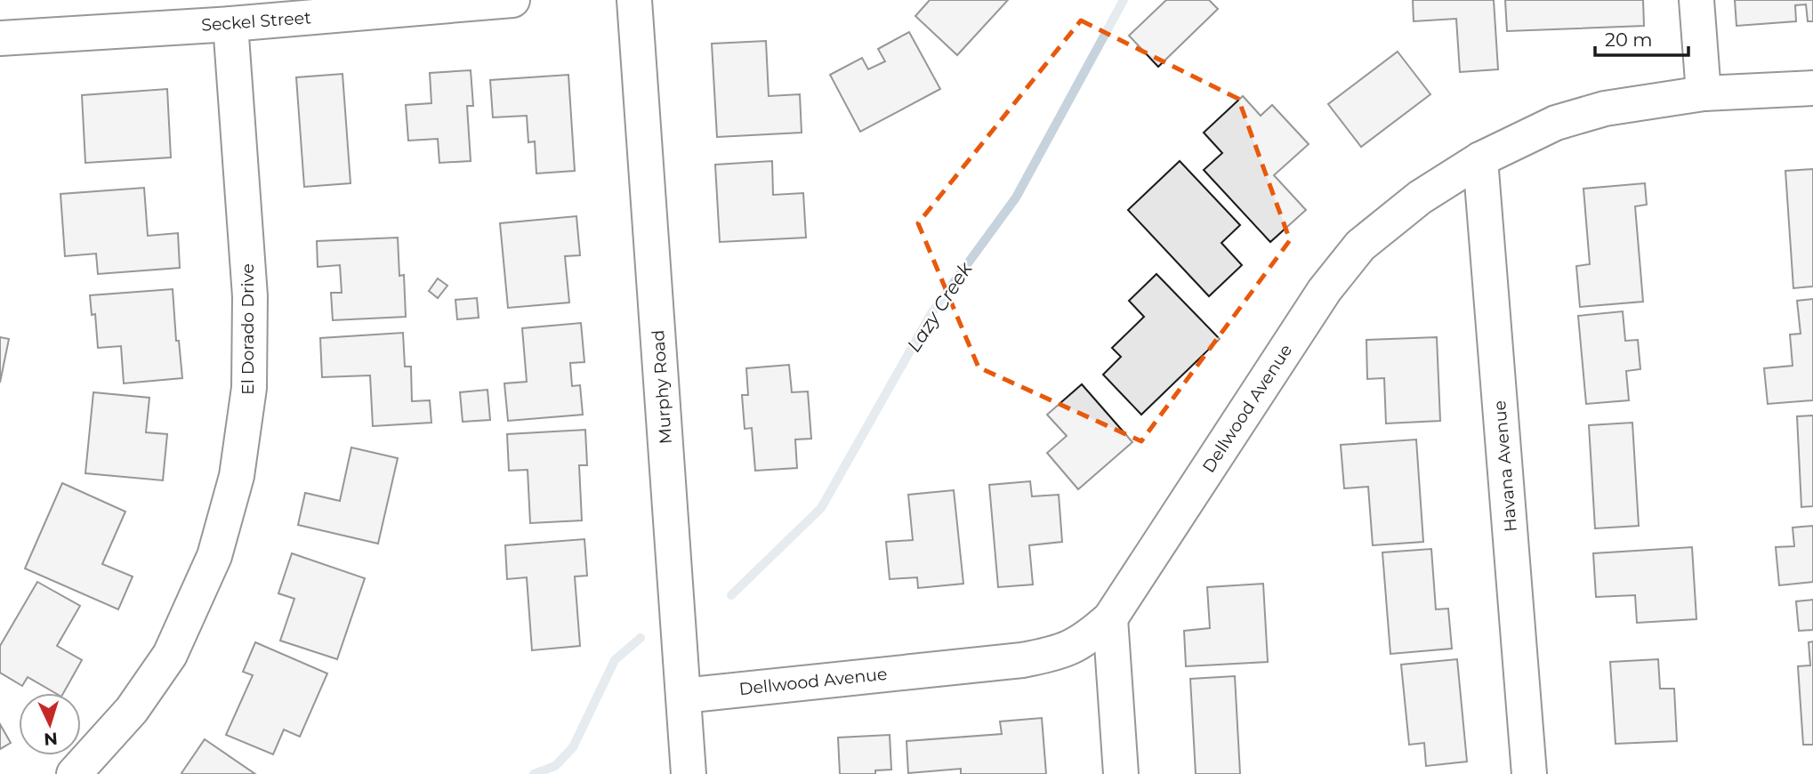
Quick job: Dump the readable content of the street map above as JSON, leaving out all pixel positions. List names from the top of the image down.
{
  "streets": {
    "street": [
      "Seckel Street",
      "El Dorado Drive",
      "Murphy Road",
      "Dellwood Avenue",
      "Havana Avenue"
    ]
  },
  "crossings": [
    ["Seckel Street", "El Dorado Drive"],
    ["Murphy Road", "Dellwood Avenue"],
    ["Dellwood Avenue", "Havana Avenue"]
  ],
  "water": ["Lazy Creek"],
  "scale_bar": "20 m",
  "north": "bottom"
}
